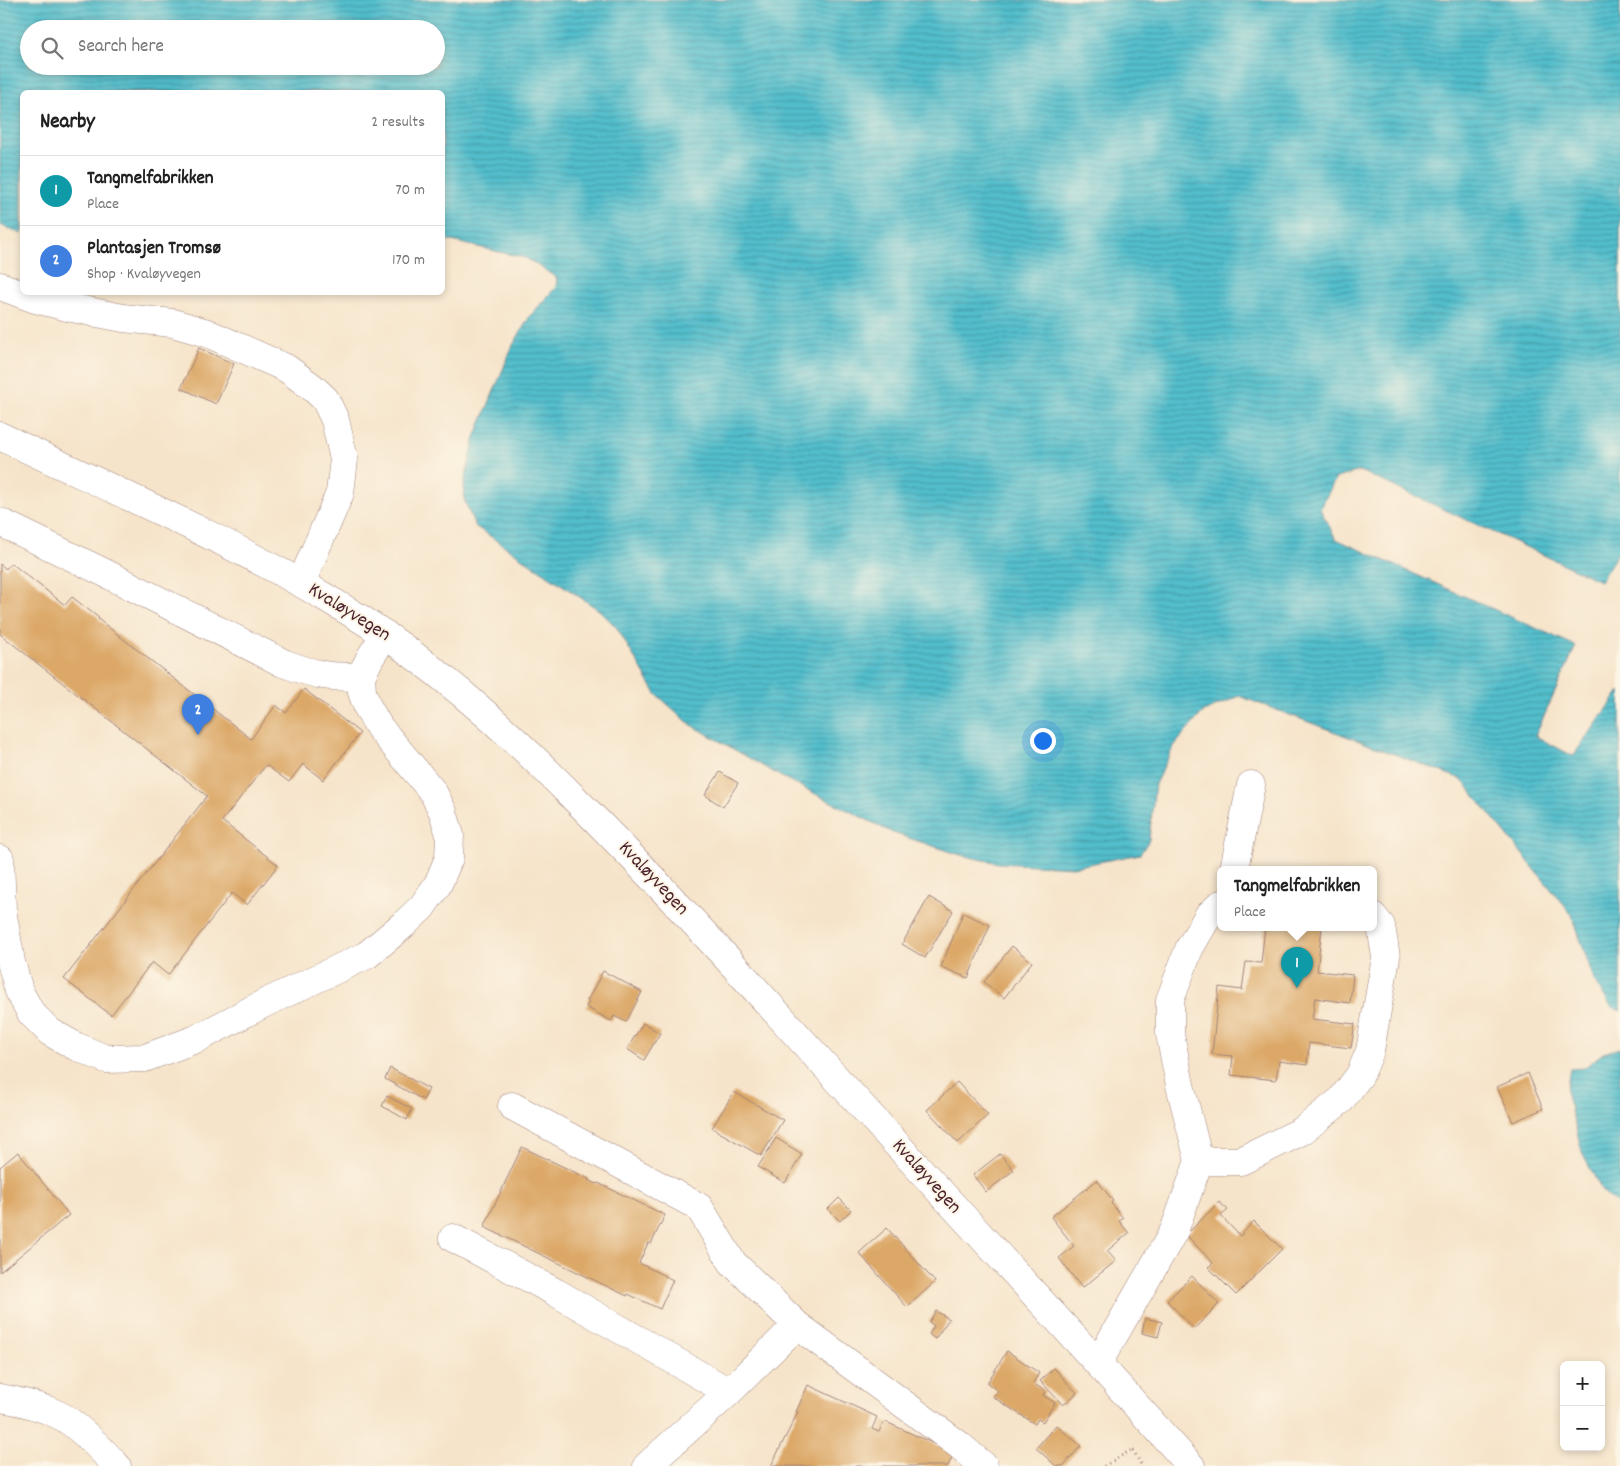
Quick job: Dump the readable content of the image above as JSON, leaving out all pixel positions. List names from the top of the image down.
{
  "streets": {
    "street": ["Kvaløyvegen"]
  },
  "page": {
    "search": "Search here",
    "heading": ["Nearby", "2 results"],
    "list": [
      {
        "mark": "1",
        "name": "Tangmelfabrikken",
        "note": "Place",
        "value": "70 m"
      },
      {
        "mark": "2",
        "name": "Plantasjen Tromsø",
        "note": "Shop · Kvaløyvegen",
        "value": "170 m"
      }
    ],
    "pins": ["2", "1"],
    "popup": ["Tangmelfabrikken", "Place"],
    "map_buttons": ["+", "−"]
  }
}
